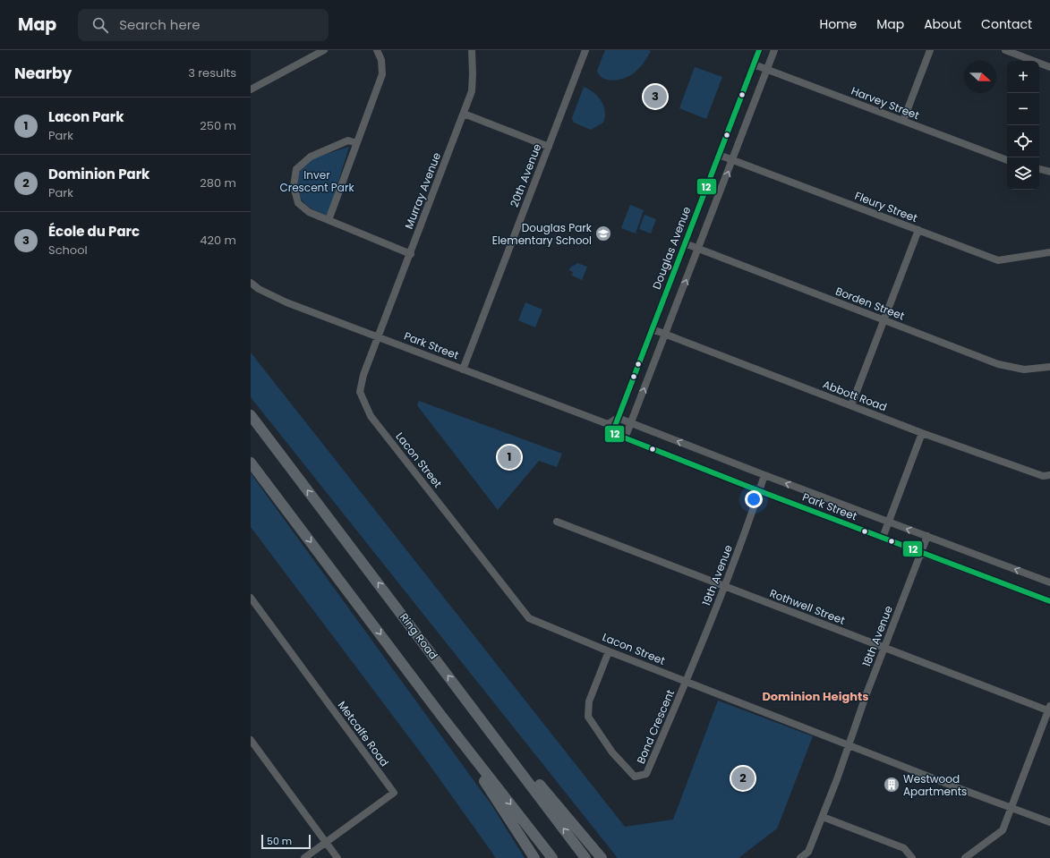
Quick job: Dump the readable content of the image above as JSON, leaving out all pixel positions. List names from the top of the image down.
{
  "streets": {
    "highway": ["Ring Road"],
    "street": [
      "Harvey Street",
      "20th Avenue",
      "Murray Avenue",
      "Fleury Street",
      "Douglas Avenue",
      "Borden Street",
      "Park Street",
      "Abbott Road",
      "Lacon Street",
      "19th Avenue",
      "Rothwell Street",
      "18th Avenue",
      "Bond Crescent",
      "Metcalfe Road"
    ]
  },
  "crossings": [
    ["Harvey Street", "Douglas Avenue"],
    ["20th Avenue", "Park Street"],
    ["Murray Avenue", "Park Street"],
    ["Murray Avenue", "Lacon Street"],
    ["Fleury Street", "Douglas Avenue"],
    ["Douglas Avenue", "Borden Street"],
    ["Douglas Avenue", "Park Street"],
    ["Douglas Avenue", "Abbott Road"],
    ["Park Street", "Lacon Street"],
    ["Park Street", "19th Avenue"],
    ["Park Street", "18th Avenue"],
    ["Lacon Street", "19th Avenue"],
    ["Lacon Street", "18th Avenue"],
    ["Lacon Street", "Bond Crescent"],
    ["19th Avenue", "Rothwell Street"],
    ["19th Avenue", "Bond Crescent"],
    ["Rothwell Street", "18th Avenue"]
  ],
  "districts": ["Dominion Heights"],
  "parks": ["Inver Crescent Park"],
  "places": {
    "school or university": ["Douglas Park Elementary School"],
    "building": ["Westwood Apartments"]
  },
  "lines": ["transit line 12"],
  "scale_bar": "50 m",
  "north": "right",
  "page": {
    "header": "Map",
    "search": "Search here",
    "nav": [
      "Home",
      "Map",
      "About",
      "Contact"
    ],
    "heading": ["Nearby", "3 results"],
    "map_buttons": ["+", "−"],
    "pins": ["3", "1", "2"],
    "list": [
      {
        "mark": "1",
        "name": "Lacon Park",
        "note": "Park",
        "value": "250 m"
      },
      {
        "mark": "2",
        "name": "Dominion Park",
        "note": "Park",
        "value": "280 m"
      },
      {
        "mark": "3",
        "name": "École du Parc",
        "note": "School",
        "value": "420 m"
      }
    ],
    "scale": "50 m"
  }
}
